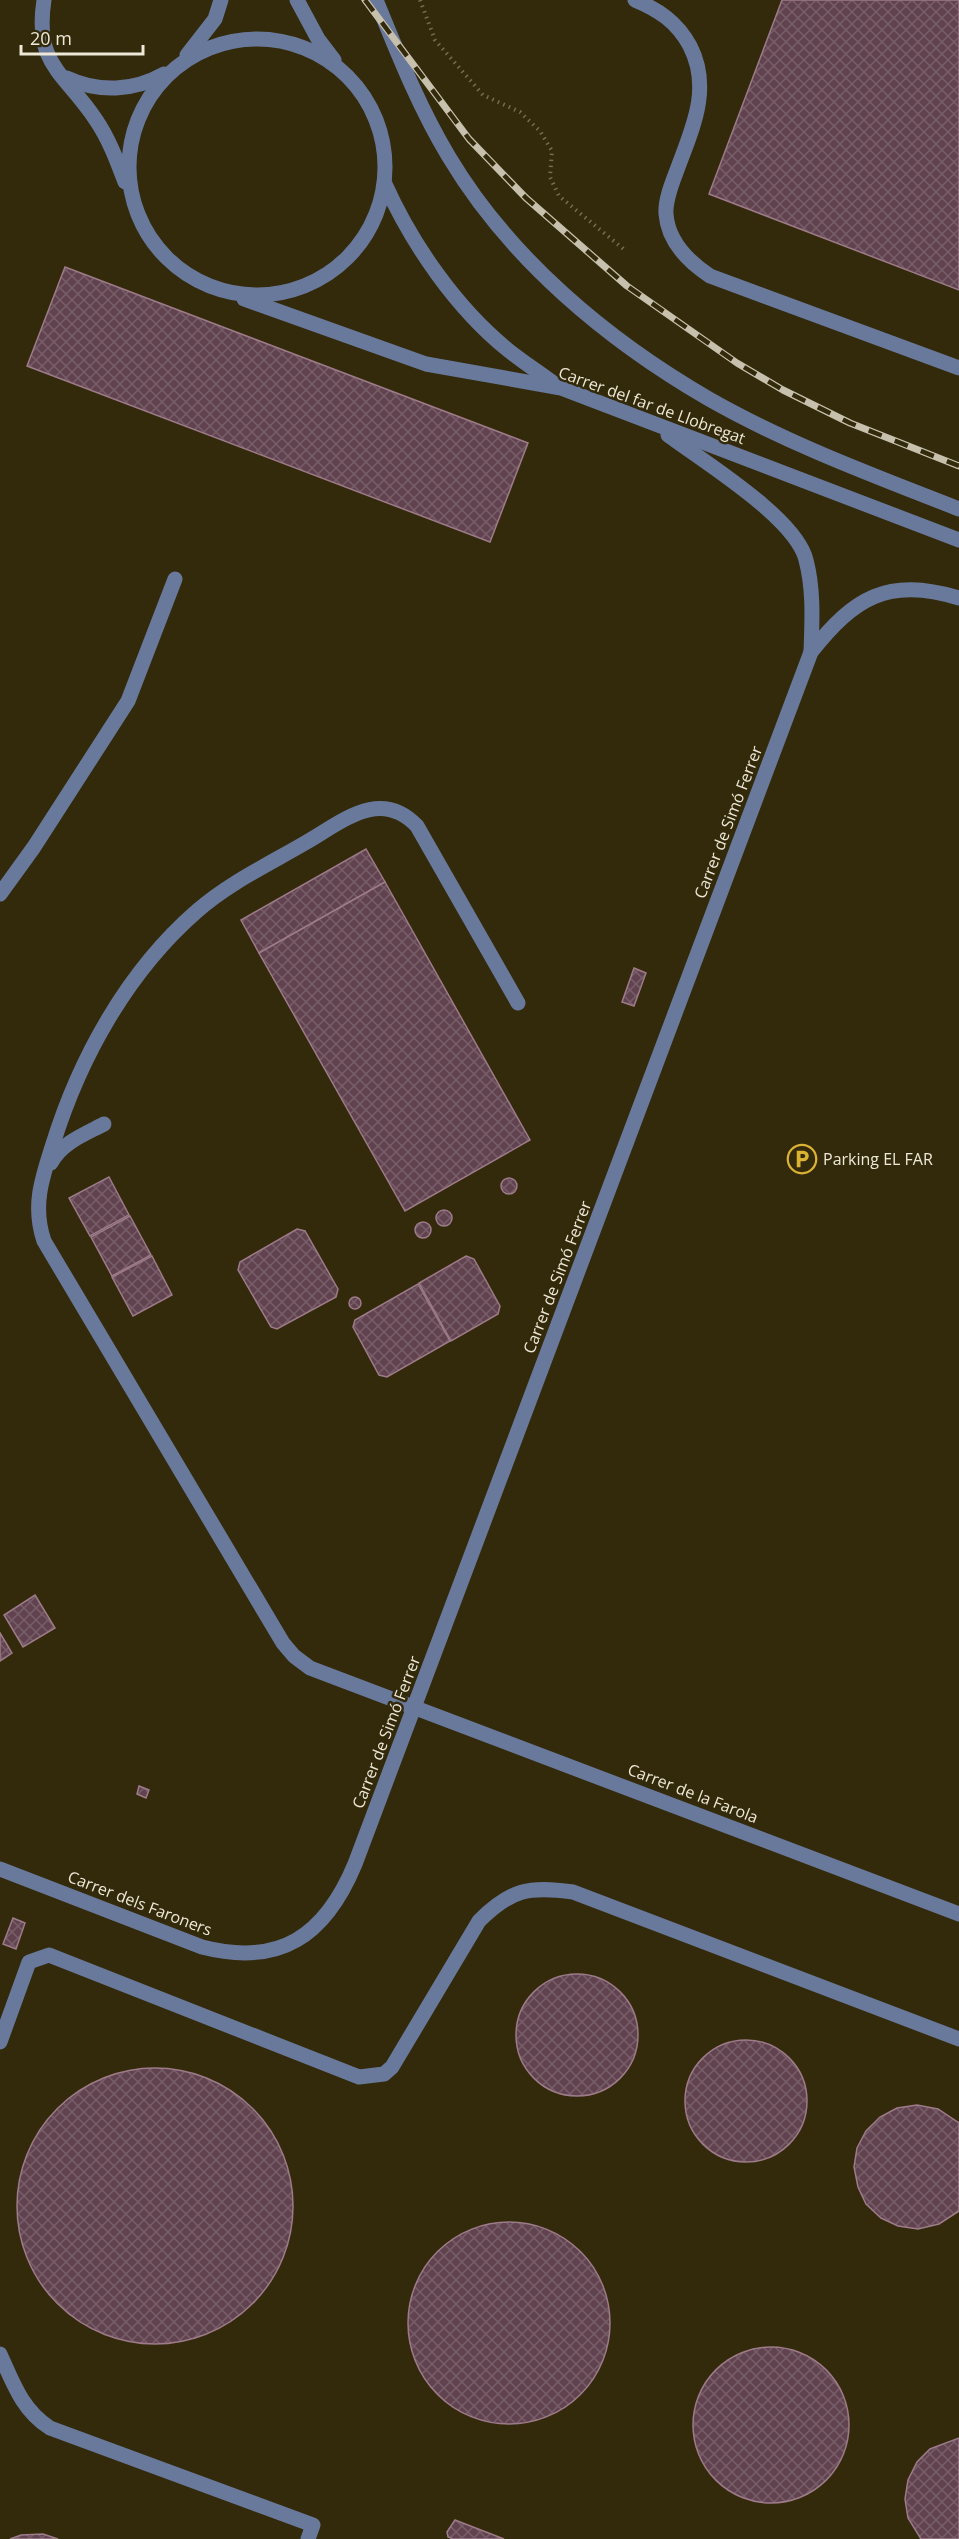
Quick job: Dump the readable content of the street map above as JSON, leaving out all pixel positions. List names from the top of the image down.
{
  "streets": {
    "street": [
      "Carrer del far de Llobregat",
      "Carrer de Simó Ferrer",
      "Carrer de la Farola",
      "Carrer dels Faroners"
    ]
  },
  "crossings": [
    ["Carrer de Simó Ferrer", "Carrer de la Farola"],
    ["Carrer de Simó Ferrer", "Carrer dels Faroners"]
  ],
  "places": {
    "parking": ["Parking EL FAR"]
  },
  "scale_bar": "20 m"
}
